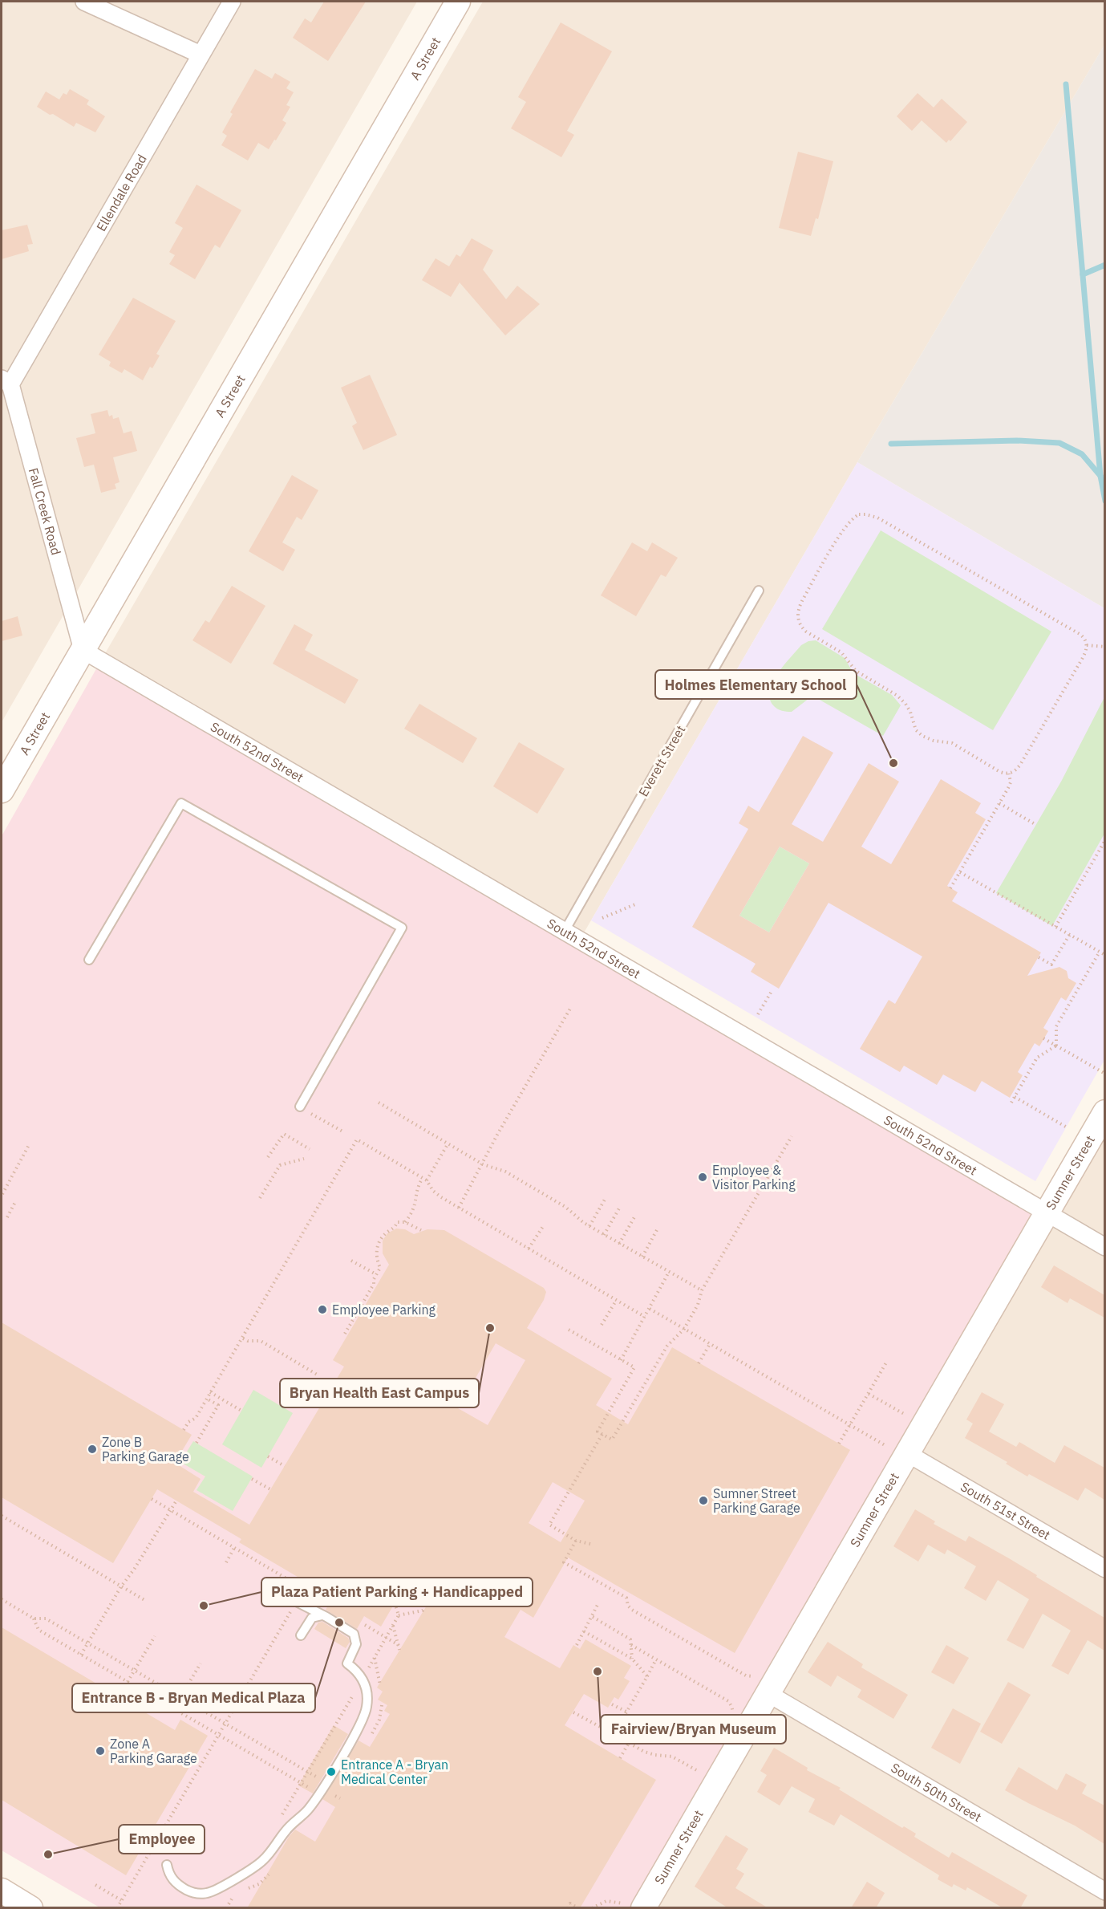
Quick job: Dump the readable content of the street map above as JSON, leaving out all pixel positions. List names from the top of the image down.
{
  "streets": {
    "main road": ["A Street", "Sumner Street"],
    "street": [
      "Ellendale Road",
      "Fall Creek Road",
      "South 52nd Street",
      "South 51st Street",
      "South 50th Street"
    ],
    "lane": ["Everett Street"]
  },
  "crossings": [
    ["A Street", "Fall Creek Road"],
    ["A Street", "South 52nd Street"],
    ["Ellendale Road", "Fall Creek Road"],
    ["Fall Creek Road", "South 52nd Street"],
    ["South 52nd Street", "Everett Street"],
    ["South 52nd Street", "Sumner Street"],
    ["Sumner Street", "South 51st Street"],
    ["Sumner Street", "South 50th Street"]
  ],
  "places": [
    "Holmes Elementary School",
    "Employee & Visitor Parking",
    "Employee Parking",
    "Bryan Health East Campus",
    "Zone B Parking Garage",
    "Sumner Street Parking Garage",
    "Plaza Patient Parking + Handicapped",
    "Entrance B - Bryan Medical Plaza",
    "Fairview/Bryan Museum",
    "Zone A Parking Garage",
    "Entrance A - Bryan Medical Center",
    "Employee"
  ]
}
